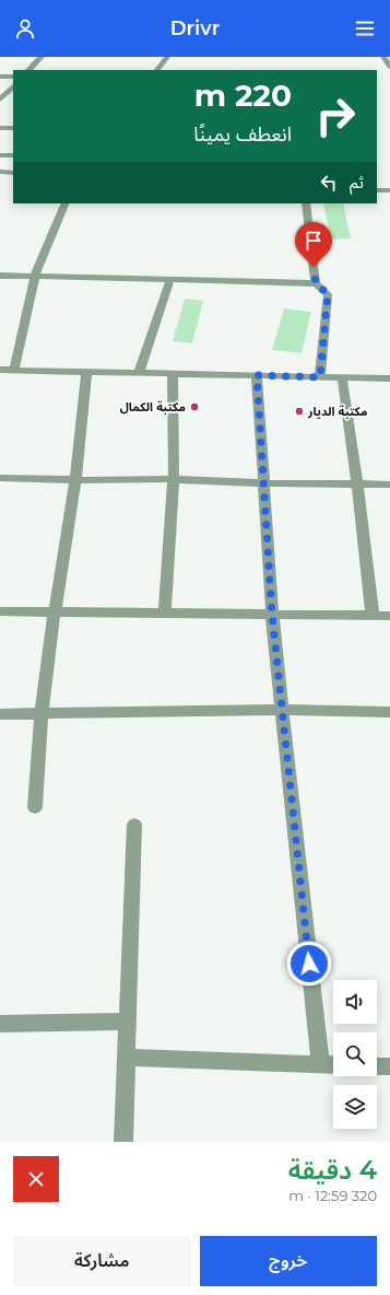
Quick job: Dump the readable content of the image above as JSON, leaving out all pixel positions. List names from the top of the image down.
{
  "places": ["مكتبة الكمال", "مكتبة الديار"],
  "page": {
    "header": "Drivr",
    "turn": ["220 m", "انعطف يمينًا"],
    "then": "ثم",
    "heading": ["4 دقيقة", "320 m · 12:59"],
    "buttons": ["خروج", "مشاركة"]
  }
}
